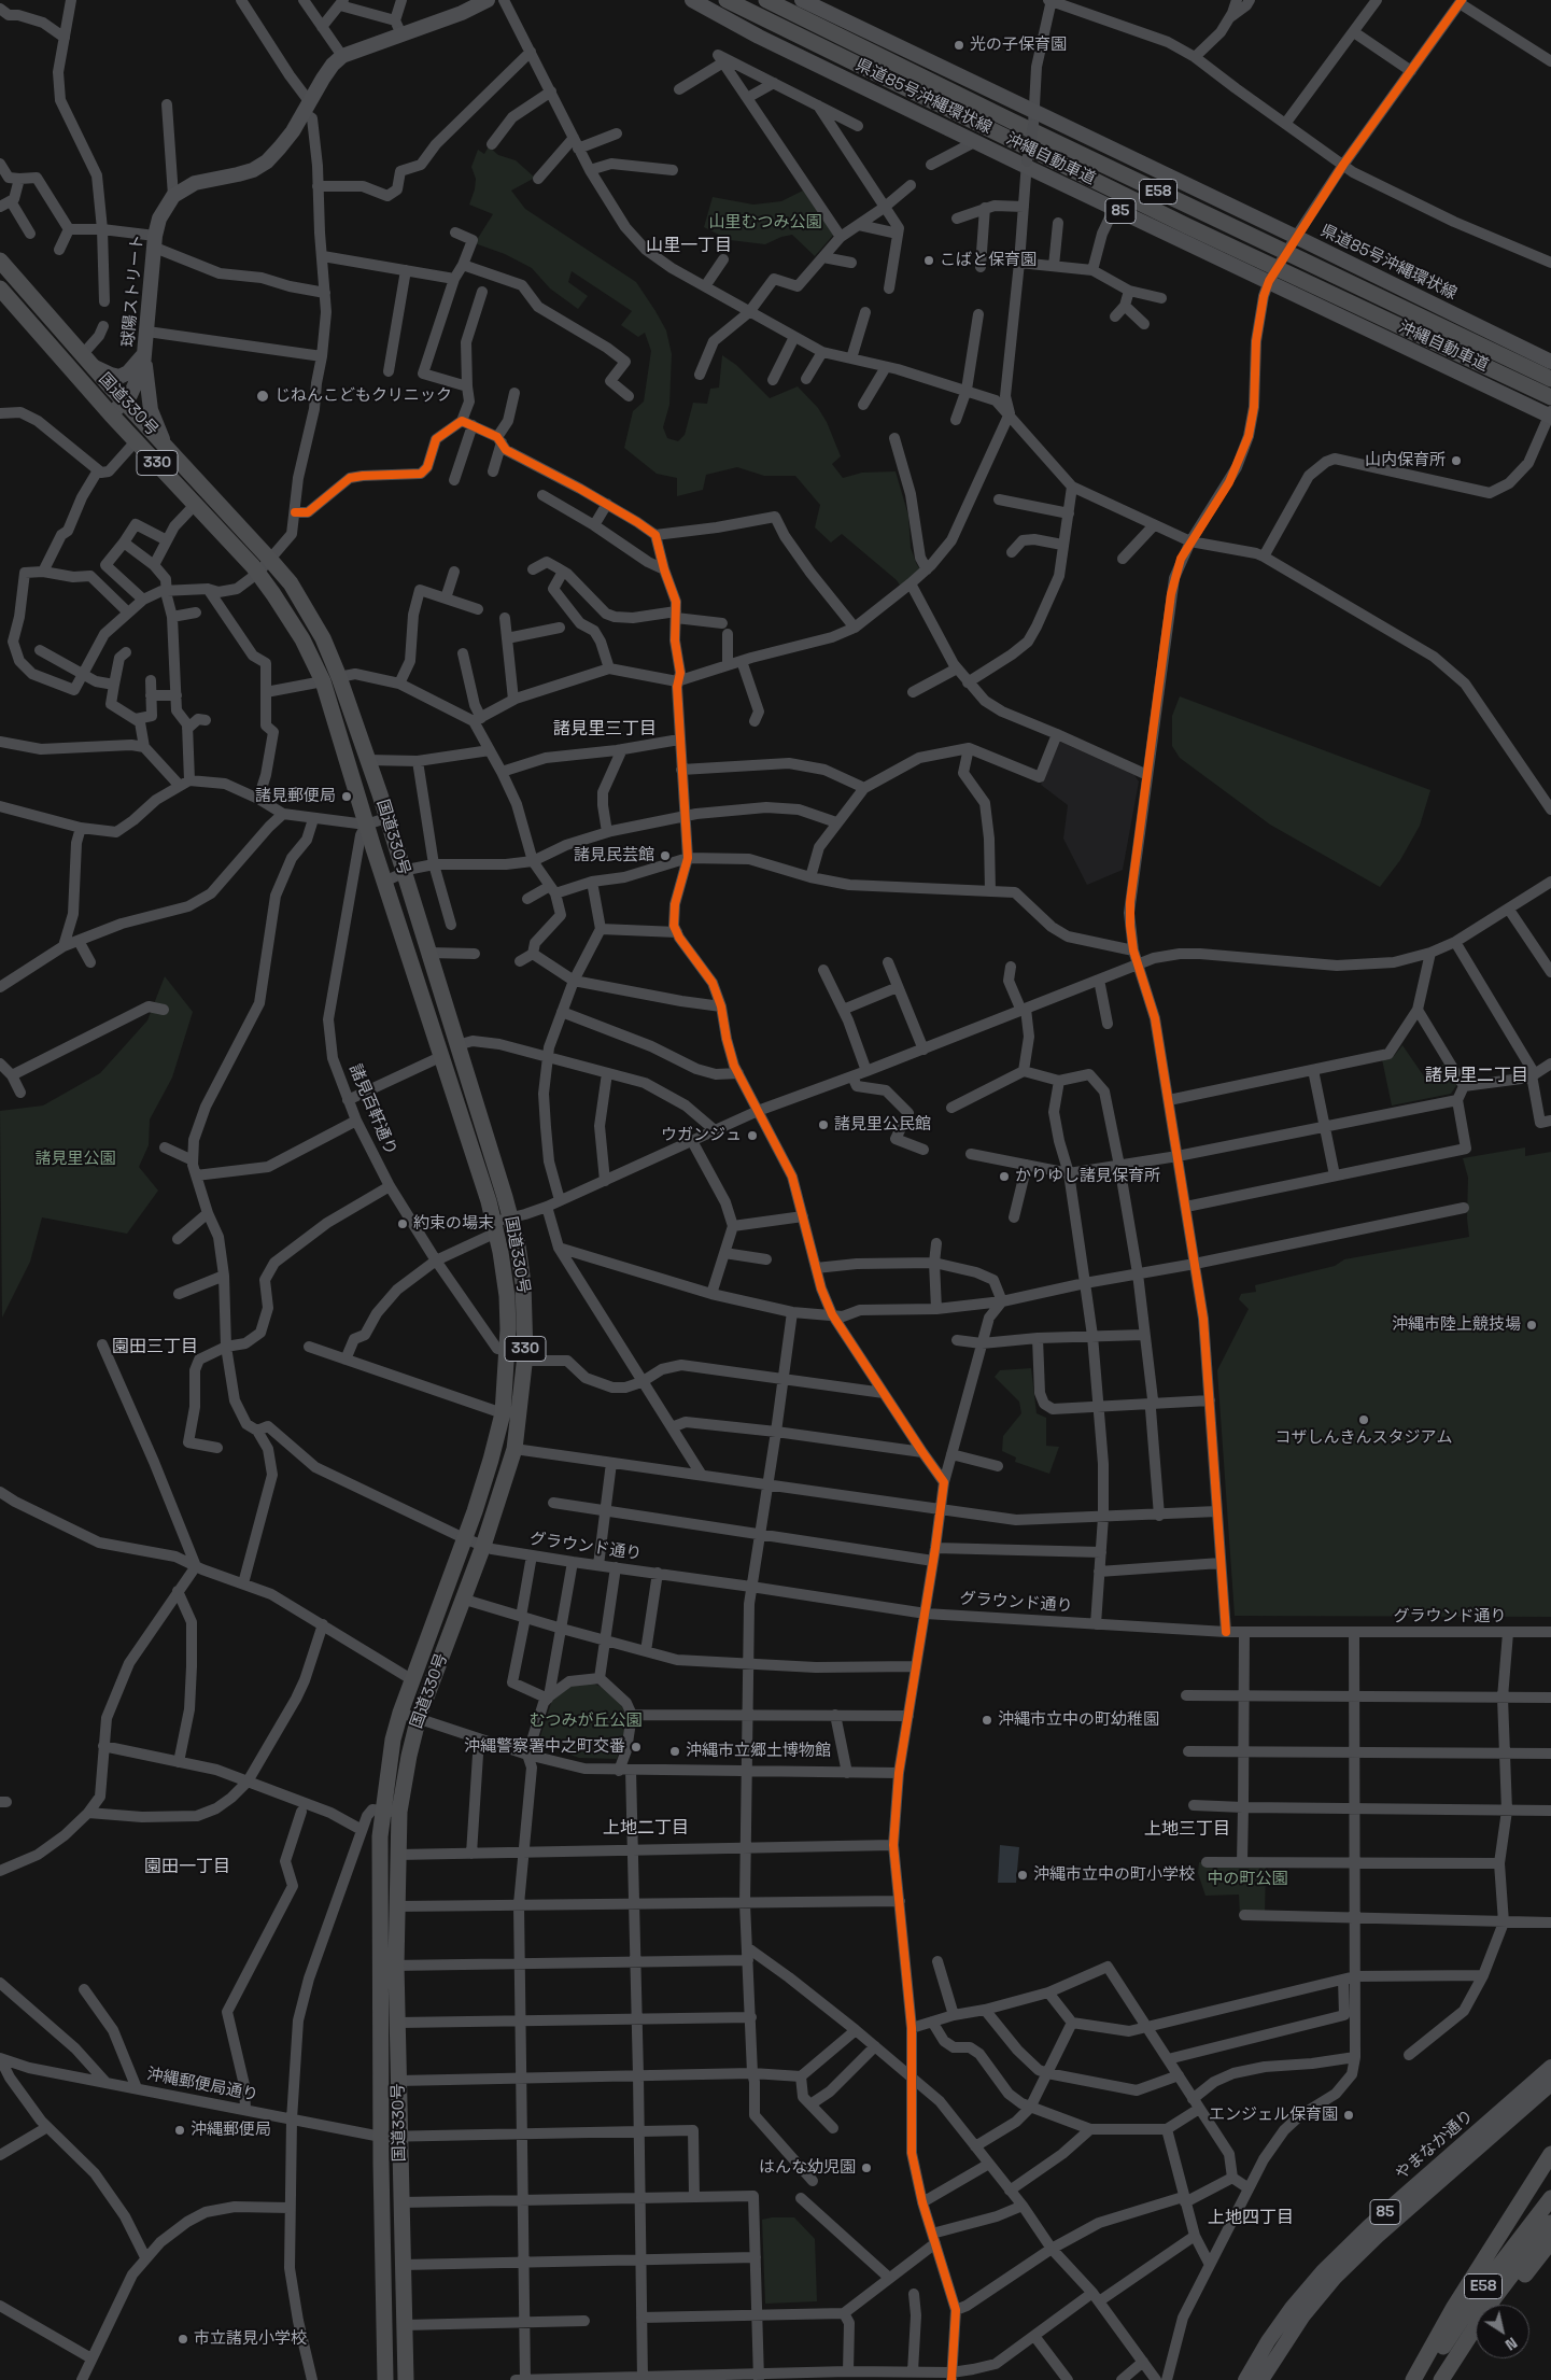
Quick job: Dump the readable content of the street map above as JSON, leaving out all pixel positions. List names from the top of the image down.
{
  "streets": {
    "highway": [
      "沖縄自動車道",
      "E58",
      "国道330号",
      "330"
    ],
    "main road": [
      "県道85号沖縄環状線",
      "85",
      "球陽ストリート",
      "やまなか通り"
    ],
    "street": ["諸見百軒通り", "グラウンド通り", "沖縄郵便局通り"]
  },
  "crossings": [
    ["球陽ストリート", "国道330号"],
    ["国道330号", "諸見百軒通り"],
    ["国道330号", "グラウンド通り"],
    ["国道330号", "沖縄郵便局通り"]
  ],
  "districts": [
    "山里一丁目",
    "諸見里三丁目",
    "諸見里二丁目",
    "園田三丁目",
    "上地二丁目",
    "上地三丁目",
    "園田一丁目",
    "上地四丁目"
  ],
  "parks": [
    "山里むつみ公園",
    "諸見里公園",
    "むつみが丘公園",
    "中の町公園"
  ],
  "places": [
    "光の子保育園",
    "こばと保育園",
    "じねんこどもクリニック",
    "山内保育所",
    "諸見郵便局",
    "諸見民芸館",
    "諸見里公民館",
    "ウガンジュ",
    "かりゆし諸見保育所",
    "約束の場末",
    "沖縄市陸上競技場",
    "コザしんきんスタジアム",
    "沖縄市立中の町幼稚園",
    "沖縄警察署中之町交番",
    "沖縄市立郷土博物館",
    "沖縄市立中の町小学校",
    "エンジェル保育園",
    "沖縄郵便局",
    "はんな幼児園",
    "市立諸見小学校"
  ],
  "north": "bottom right"
}
